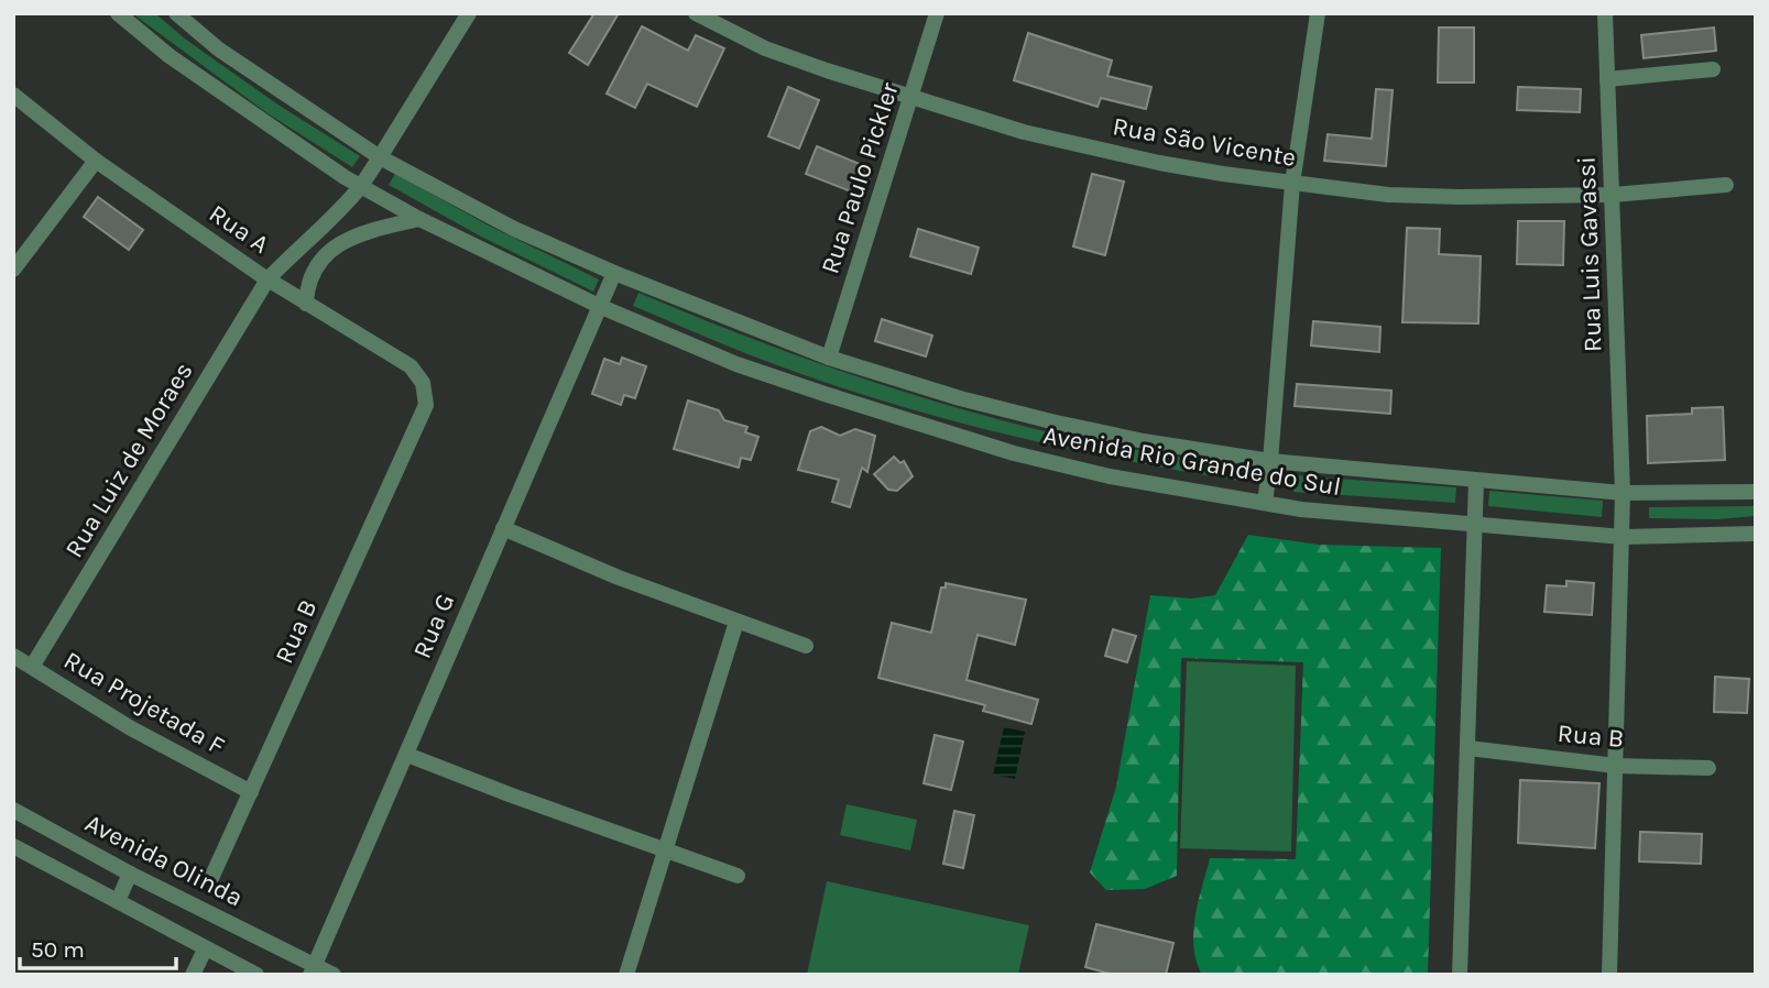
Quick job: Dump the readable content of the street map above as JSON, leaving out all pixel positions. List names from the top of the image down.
{
  "streets": {
    "street": [
      "Rua São Vicente",
      "Rua Paulo Pickler",
      "Rua A",
      "Rua Luis Gavassi",
      "Rua Luiz de Moraes",
      "Avenida Rio Grande do Sul",
      "Rua G",
      "Rua B",
      "Rua Projetada F",
      "Avenida Olinda"
    ]
  },
  "crossings": [
    ["Rua São Vicente", "Rua Paulo Pickler"],
    ["Rua São Vicente", "Rua Luis Gavassi"],
    ["Rua Paulo Pickler", "Avenida Rio Grande do Sul"],
    ["Rua A", "Rua Luiz de Moraes"],
    ["Rua A", "Rua B"],
    ["Rua Luis Gavassi", "Avenida Rio Grande do Sul"],
    ["Rua Luiz de Moraes", "Avenida Rio Grande do Sul"],
    ["Rua Luiz de Moraes", "Rua Projetada F"],
    ["Avenida Rio Grande do Sul", "Rua G"],
    ["Rua G", "Avenida Olinda"],
    ["Rua B", "Rua Projetada F"]
  ],
  "scale_bar": "50 m"
}
